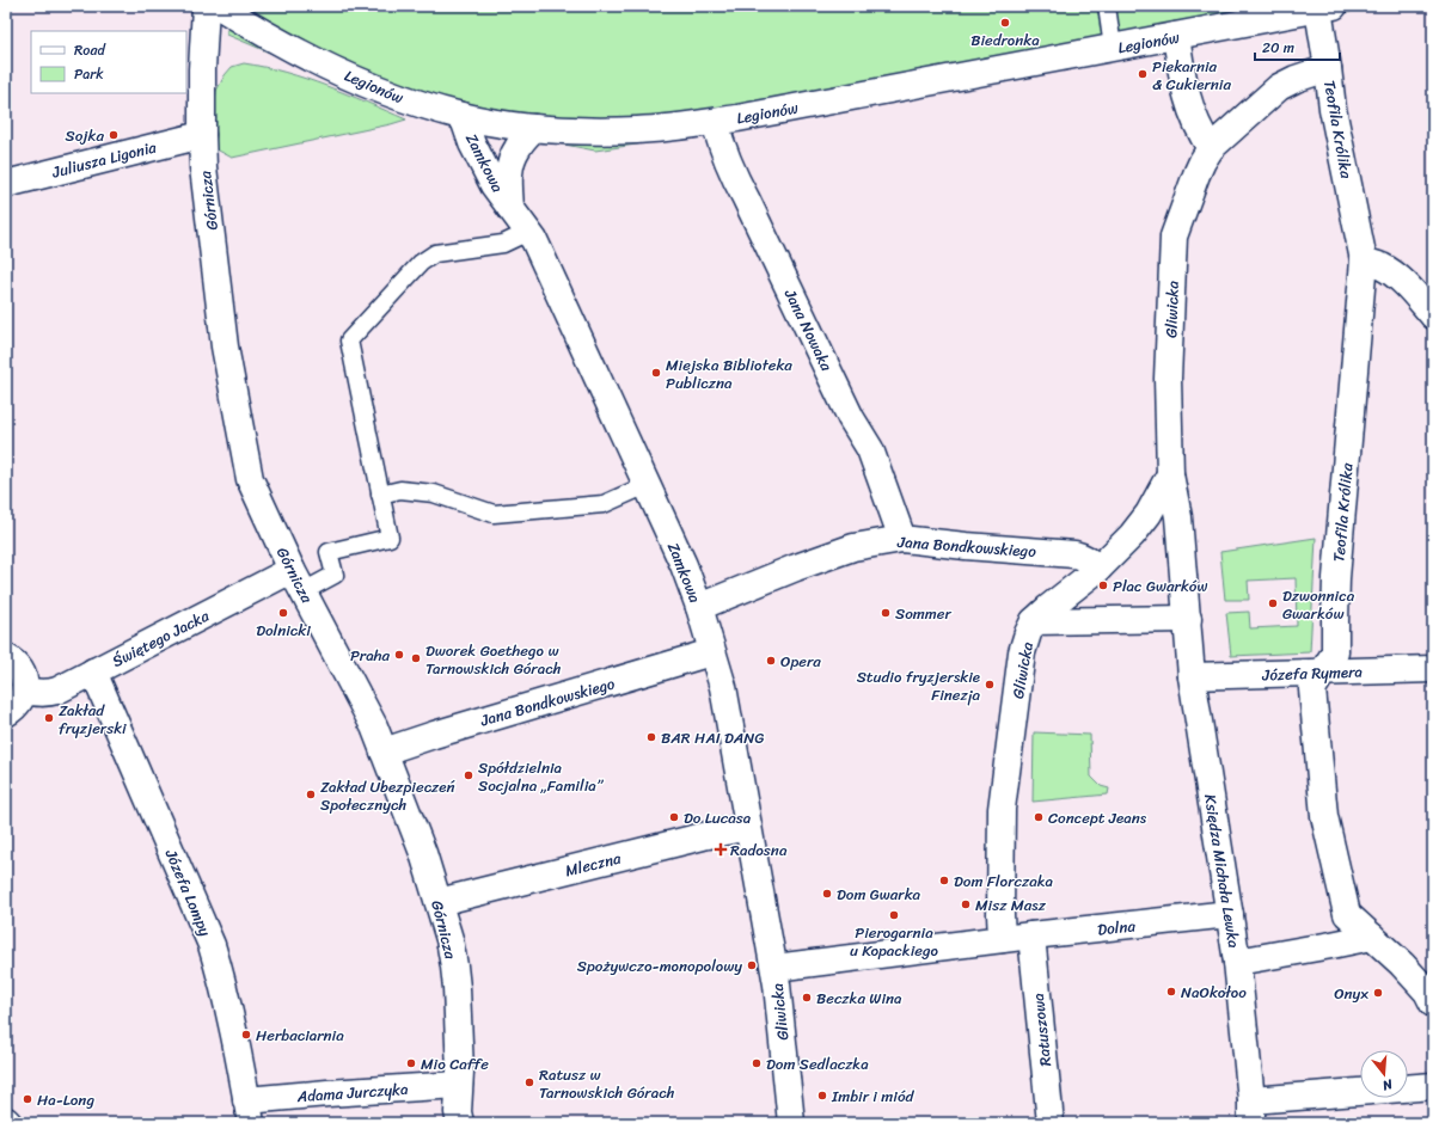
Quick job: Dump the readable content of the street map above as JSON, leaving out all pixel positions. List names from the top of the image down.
{
  "streets": {
    "street": [
      "Legionów",
      "Teofila Królika",
      "Juliusza Ligonia",
      "Zamkowa",
      "Górnicza",
      "Gliwicka",
      "Jana Nowaka",
      "Jana Bondkowskiego",
      "Świętego Jacka",
      "Józefa Rymera",
      "Mleczna",
      "Księdza Michała Lewka",
      "Józefa Lompy",
      "Dolna",
      "Ratuszowa",
      "Adama Jurczyka"
    ]
  },
  "crossings": [
    ["Legionów", "Teofila Królika"],
    ["Legionów", "Zamkowa"],
    ["Legionów", "Jana Nowaka"],
    ["Teofila Królika", "Gliwicka"],
    ["Teofila Królika", "Józefa Rymera"],
    ["Juliusza Ligonia", "Górnicza"],
    ["Zamkowa", "Gliwicka"],
    ["Zamkowa", "Jana Bondkowskiego"],
    ["Zamkowa", "Mleczna"],
    ["Górnicza", "Jana Bondkowskiego"],
    ["Górnicza", "Świętego Jacka"],
    ["Górnicza", "Mleczna"],
    ["Górnicza", "Adama Jurczyka"],
    ["Gliwicka", "Księdza Michała Lewka"],
    ["Gliwicka", "Dolna"],
    ["Jana Nowaka", "Jana Bondkowskiego"],
    ["Świętego Jacka", "Józefa Lompy"],
    ["Józefa Rymera", "Księdza Michała Lewka"],
    ["Księdza Michała Lewka", "Dolna"],
    ["Józefa Lompy", "Adama Jurczyka"],
    ["Dolna", "Ratuszowa"]
  ],
  "places": {
    "other": [
      "Biedronka",
      "Piekarnia & Cukiernia",
      "Sojka",
      "Miejska Biblioteka Publiczna",
      "Plac Gwarków",
      "Dzwonnica Gwarków",
      "Dolnicki",
      "Sommer",
      "Praha",
      "Dworek Goethego w Tarnowskich Górach",
      "Opera",
      "Studio fryzjerskie Finezja",
      "Zakład fryzjerski",
      "BAR HAI DANG",
      "Spółdzielnia Socjalna „Familia”",
      "Zakład Ubezpieczeń Społecznych",
      "Do Lucasa",
      "Concept Jeans",
      "Dom Florczaka",
      "Dom Gwarka",
      "Misz Masz",
      "Pierogarnia u Kopackiego",
      "Spożywczo-monopolowy",
      "NaOkołoo",
      "Onyx",
      "Beczka Wina",
      "Herbaciarnia",
      "Mio Caffe",
      "Dom Sedlaczka",
      "Ratusz w Tarnowskich Górach",
      "Imbir i miód",
      "Ha-Long"
    ],
    "health": ["Radosna"]
  },
  "legend": ["Road", "Park"],
  "scale_bar": "20 m",
  "north": "bottom"
}
